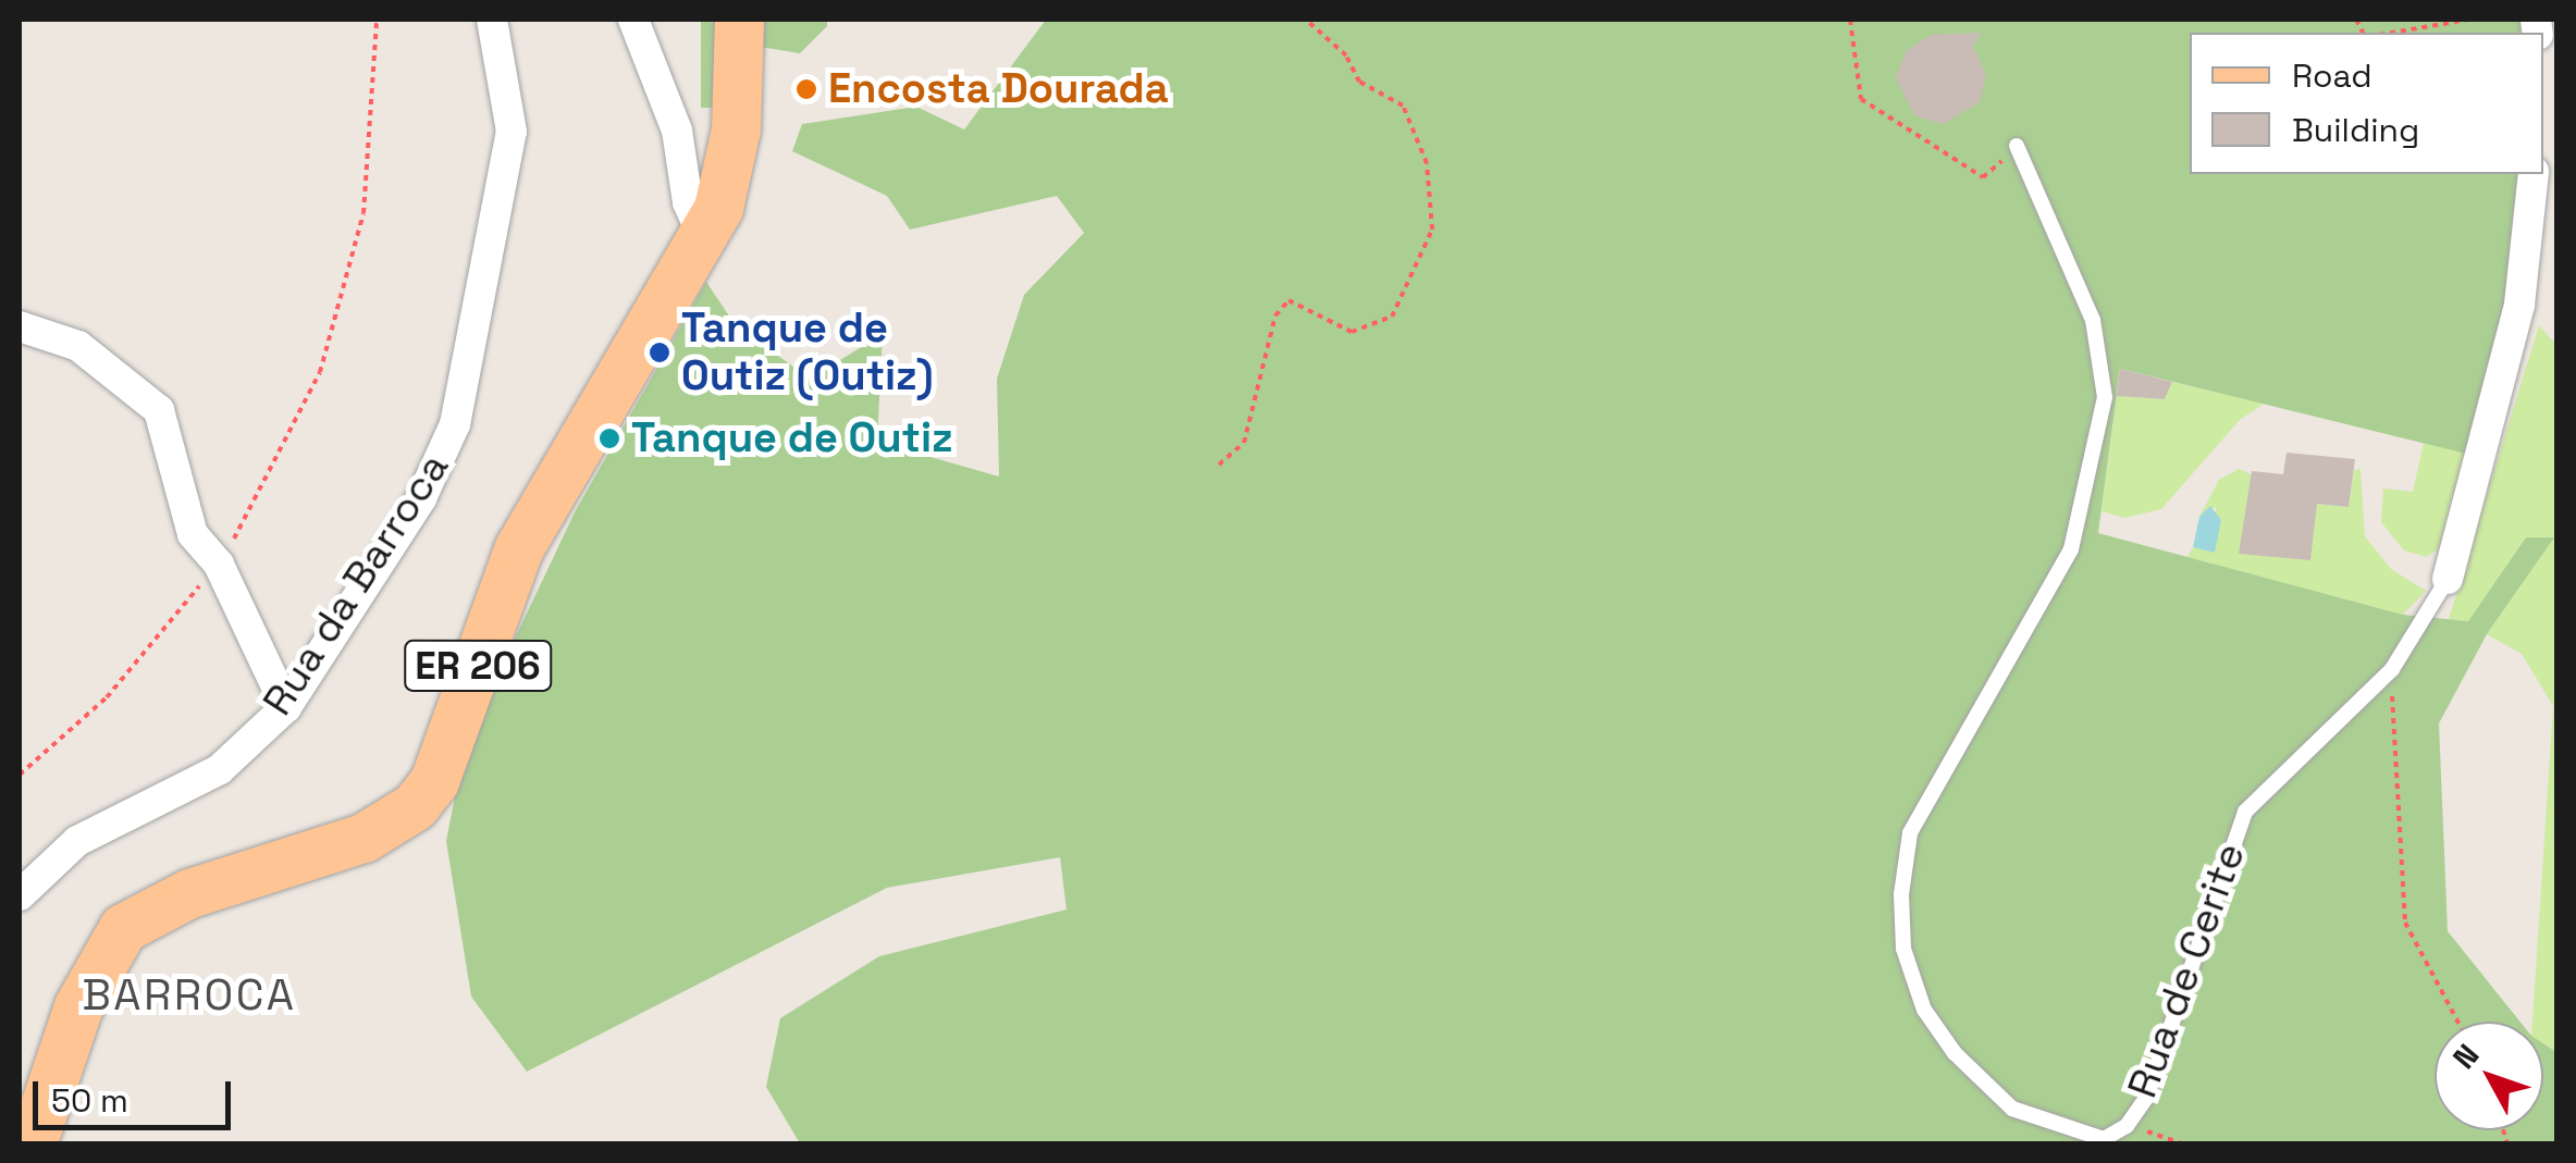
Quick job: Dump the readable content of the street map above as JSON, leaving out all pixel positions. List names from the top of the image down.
{
  "streets": {
    "main road": ["ER 206"],
    "street": ["Rua da Barroca", "Rua de Cerite"]
  },
  "districts": ["BARROCA"],
  "places": ["Encosta Dourada", "Tanque de Outiz (Outiz)", "Tanque de Outiz"],
  "legend": ["Road", "Building"],
  "scale_bar": "50 m",
  "north": "top left"
}
